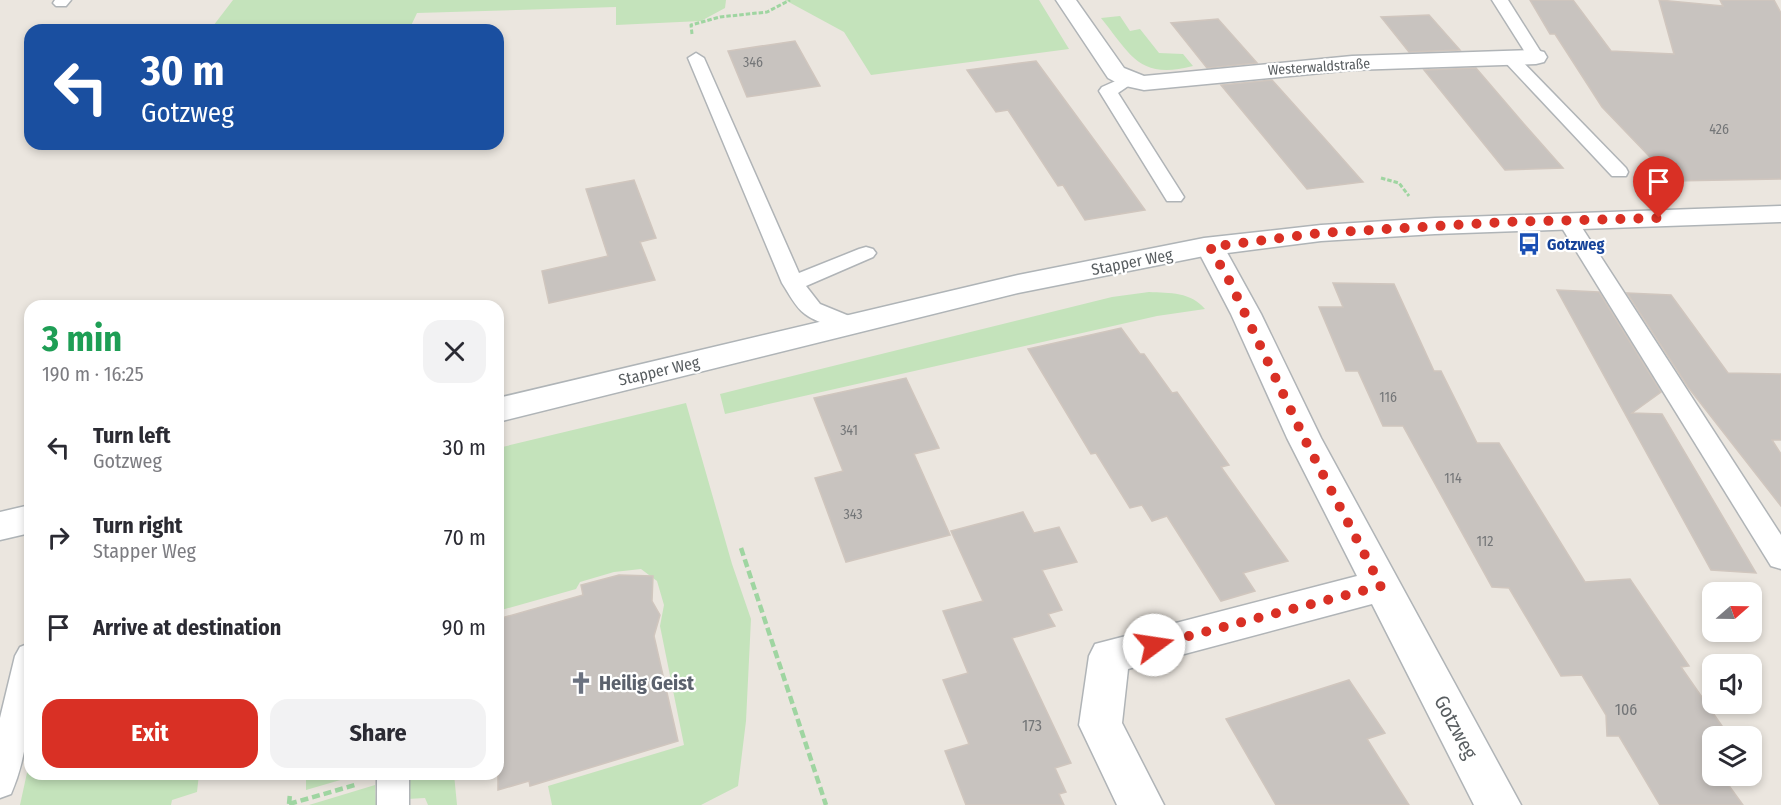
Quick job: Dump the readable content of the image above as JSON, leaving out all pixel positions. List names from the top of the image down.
{
  "streets": {
    "street": ["Westerwaldstraße", "Stapper Weg", "Gotzweg"]
  },
  "crossings": [
    ["Stapper Weg", "Gotzweg"]
  ],
  "places": {
    "bus stop": ["Gotzweg"],
    "church": ["Heilig Geist"]
  },
  "house_numbers": [
    "346",
    "426",
    "116",
    "341",
    "114",
    "343",
    "112",
    "106",
    "173"
  ],
  "north": "right",
  "page": {
    "turn": ["30 m", "Gotzweg"],
    "heading": ["3 min", "190 m · 16:25"],
    "list": [
      {
        "name": "Turn left",
        "note": "Gotzweg",
        "value": "30 m"
      },
      {
        "name": "Turn right",
        "note": "Stapper Weg",
        "value": "70 m"
      },
      {
        "name": "Arrive at destination",
        "value": "90 m"
      }
    ],
    "buttons": ["Exit", "Share"]
  }
}
